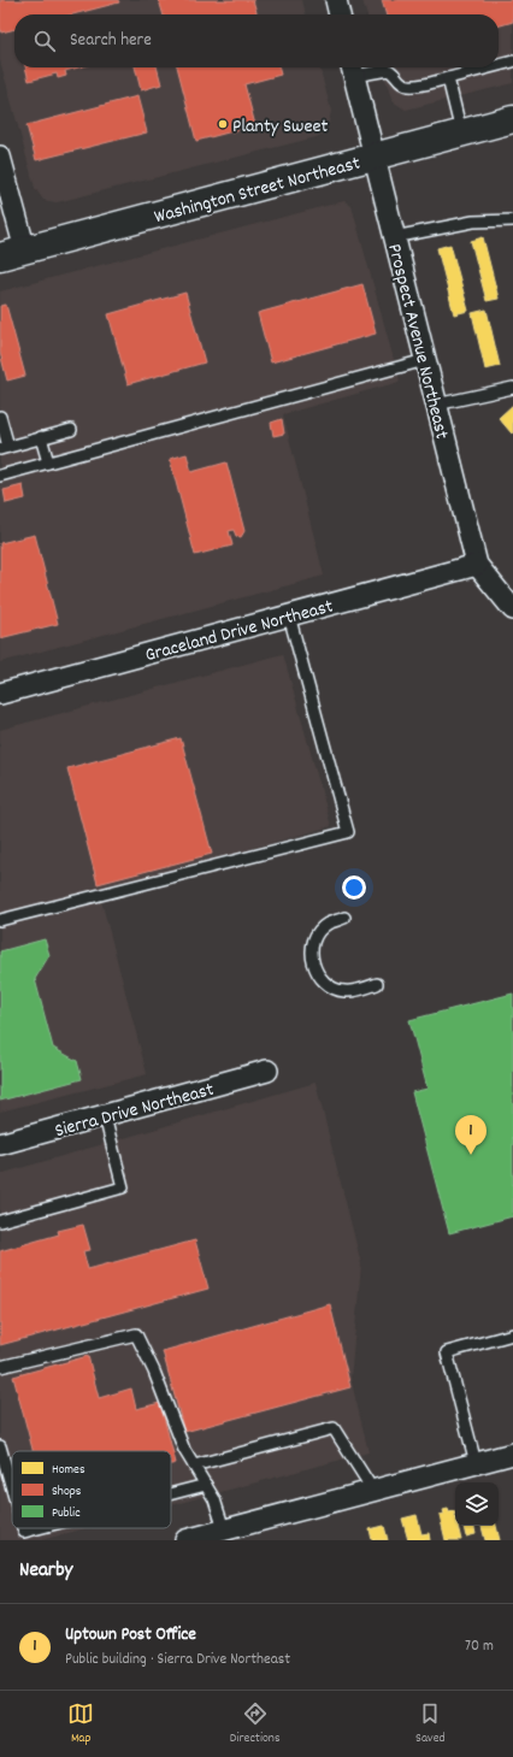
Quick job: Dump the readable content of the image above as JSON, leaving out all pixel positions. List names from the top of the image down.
{
  "streets": {
    "street": [
      "Washington Street Northeast",
      "Prospect Avenue Northeast",
      "Graceland Drive Northeast",
      "Sierra Drive Northeast"
    ]
  },
  "crossings": [
    ["Washington Street Northeast", "Prospect Avenue Northeast"],
    ["Prospect Avenue Northeast", "Graceland Drive Northeast"]
  ],
  "places": ["Planty Sweet"],
  "legend": ["Homes", "Shops", "Public"],
  "page": {
    "search": "Search here",
    "pins": "1",
    "heading": "Nearby",
    "list": [
      {
        "mark": "1",
        "name": "Uptown Post Office",
        "note": "Public building · Sierra Drive Northeast",
        "value": "70 m"
      }
    ],
    "nav": ["Map", "Directions", "Saved"]
  }
}
